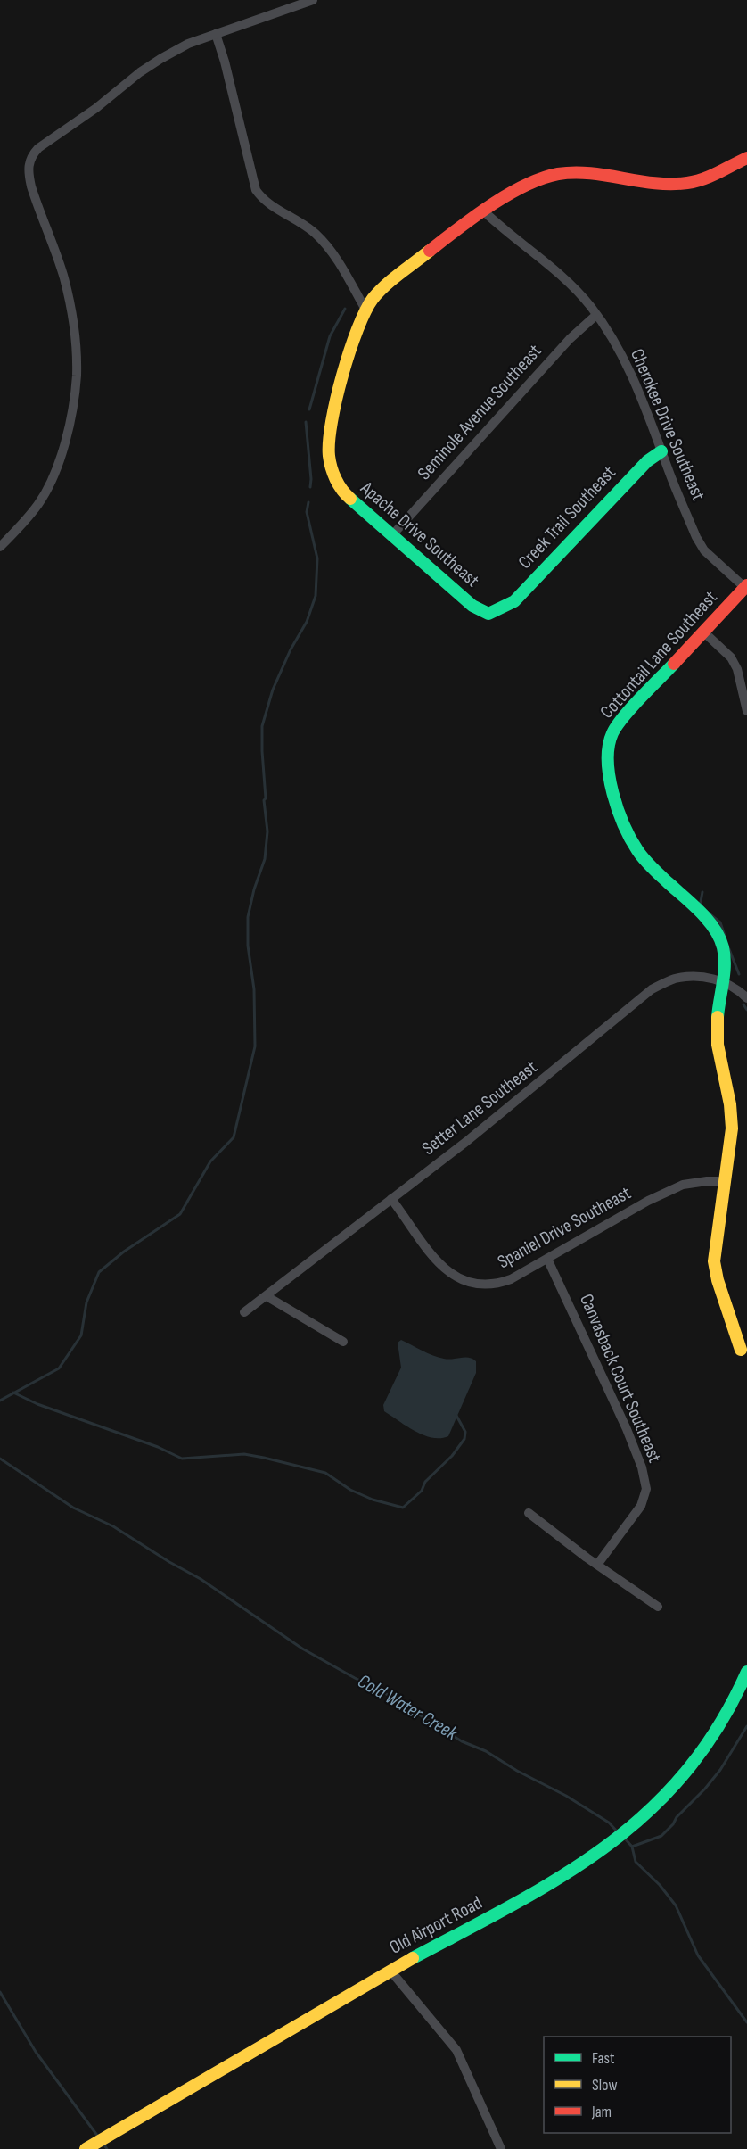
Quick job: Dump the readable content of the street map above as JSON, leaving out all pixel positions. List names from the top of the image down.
{
  "streets": {
    "street": [
      "Seminole Avenue Southeast",
      "Cherokee Drive Southeast",
      "Creek Trail Southeast",
      "Apache Drive Southeast",
      "Cottontail Lane Southeast",
      "Setter Lane Southeast",
      "Spaniel Drive Southeast",
      "Canvasback Court Southeast",
      "Old Airport Road"
    ]
  },
  "crossings": [
    ["Seminole Avenue Southeast", "Cherokee Drive Southeast"],
    ["Seminole Avenue Southeast", "Apache Drive Southeast"],
    ["Cherokee Drive Southeast", "Creek Trail Southeast"],
    ["Cherokee Drive Southeast", "Cottontail Lane Southeast"],
    ["Creek Trail Southeast", "Apache Drive Southeast"],
    ["Cottontail Lane Southeast", "Setter Lane Southeast"],
    ["Cottontail Lane Southeast", "Spaniel Drive Southeast"],
    ["Setter Lane Southeast", "Spaniel Drive Southeast"],
    ["Spaniel Drive Southeast", "Canvasback Court Southeast"]
  ],
  "water": ["Cold Water Creek"],
  "legend": ["Fast", "Slow", "Jam"]
}
